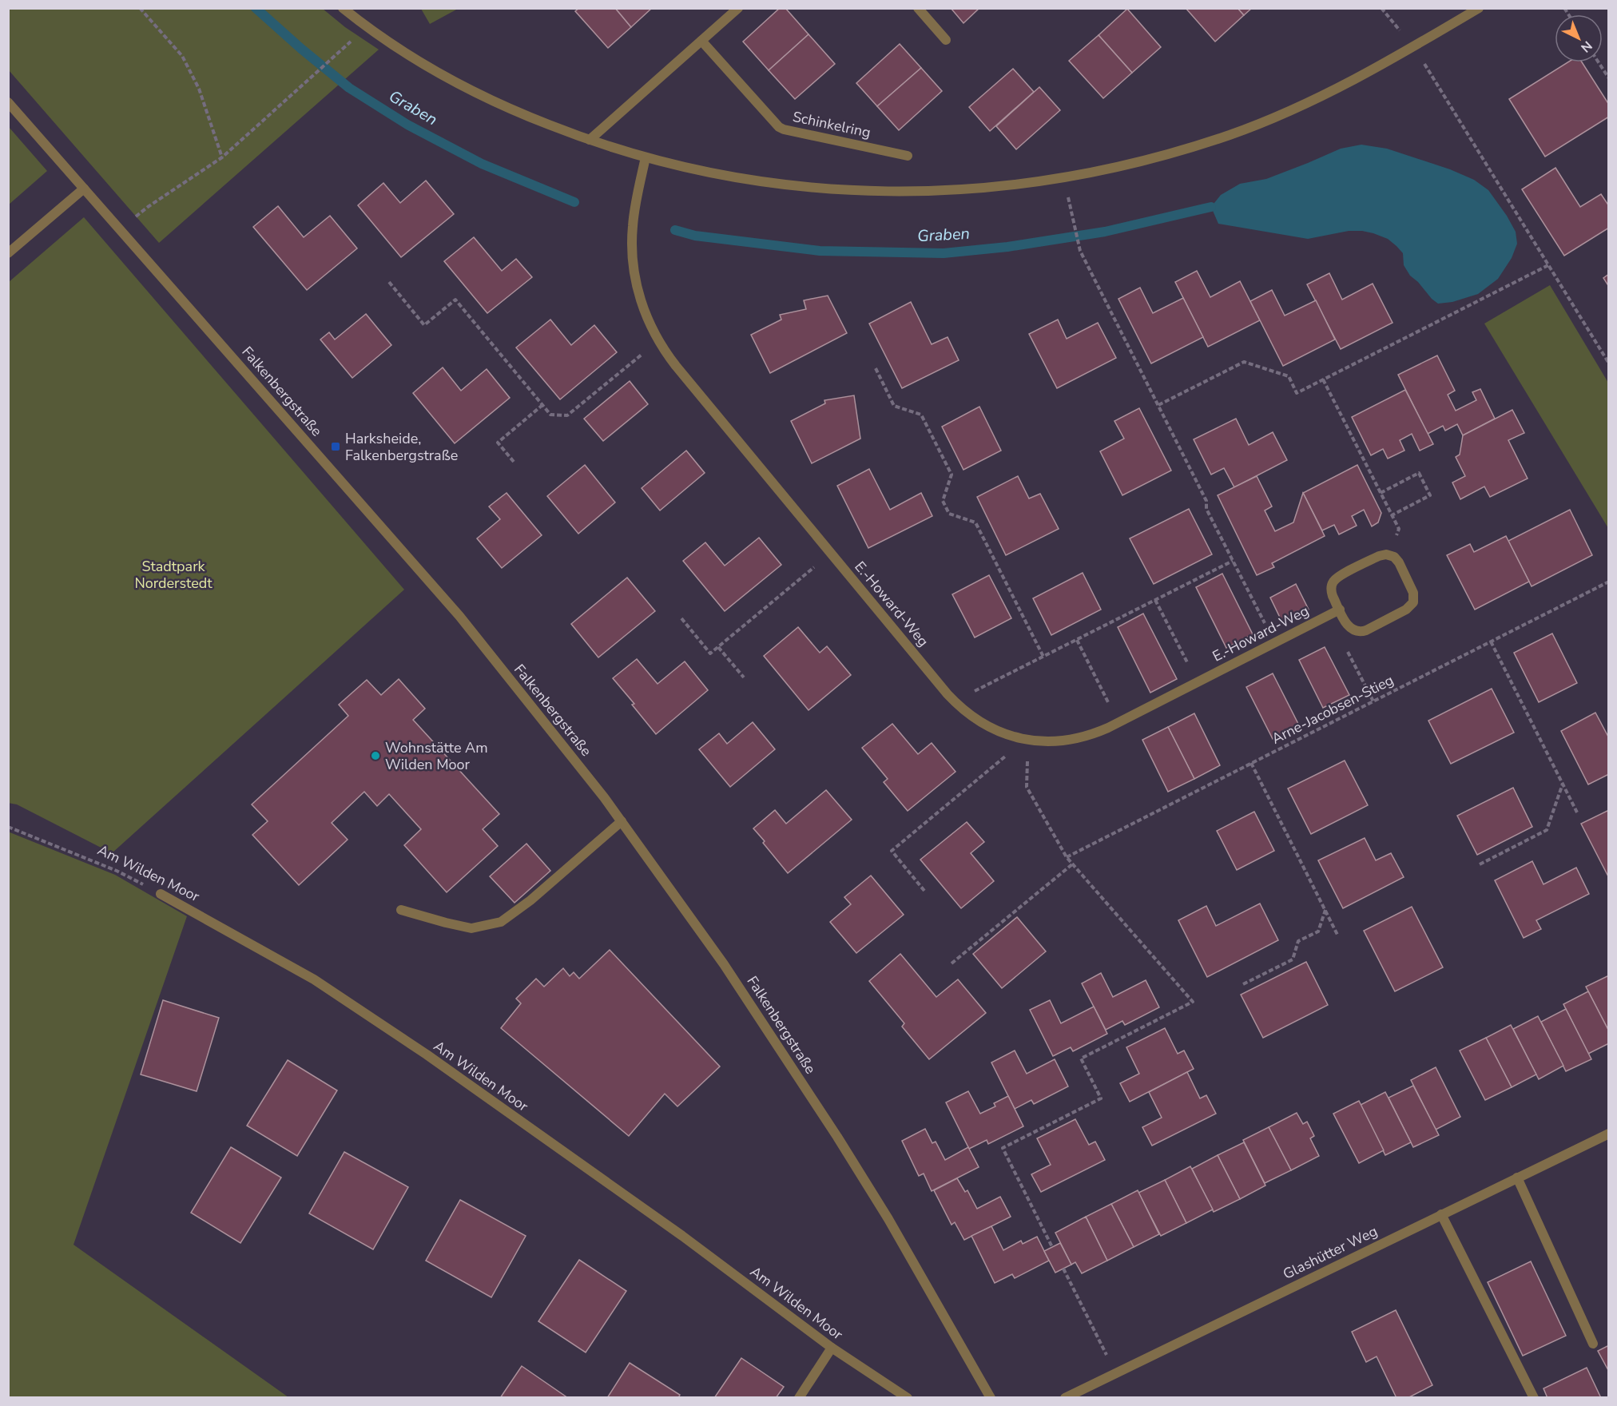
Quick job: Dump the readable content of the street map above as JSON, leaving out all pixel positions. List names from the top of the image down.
{
  "streets": {
    "street": [
      "Schinkelring",
      "Falkenbergstraße",
      "E.-Howard-Weg",
      "Am Wilden Moor",
      "Glashütter Weg"
    ],
    "path": ["Arne-Jacobsen-Stieg"]
  },
  "water": ["Graben"],
  "parks": ["Stadtpark Norderstedt"],
  "places": {
    "transit": ["Harksheide, Falkenbergstraße"],
    "other": ["Wohnstätte Am Wilden Moor"]
  },
  "north": "bottom right"
}
